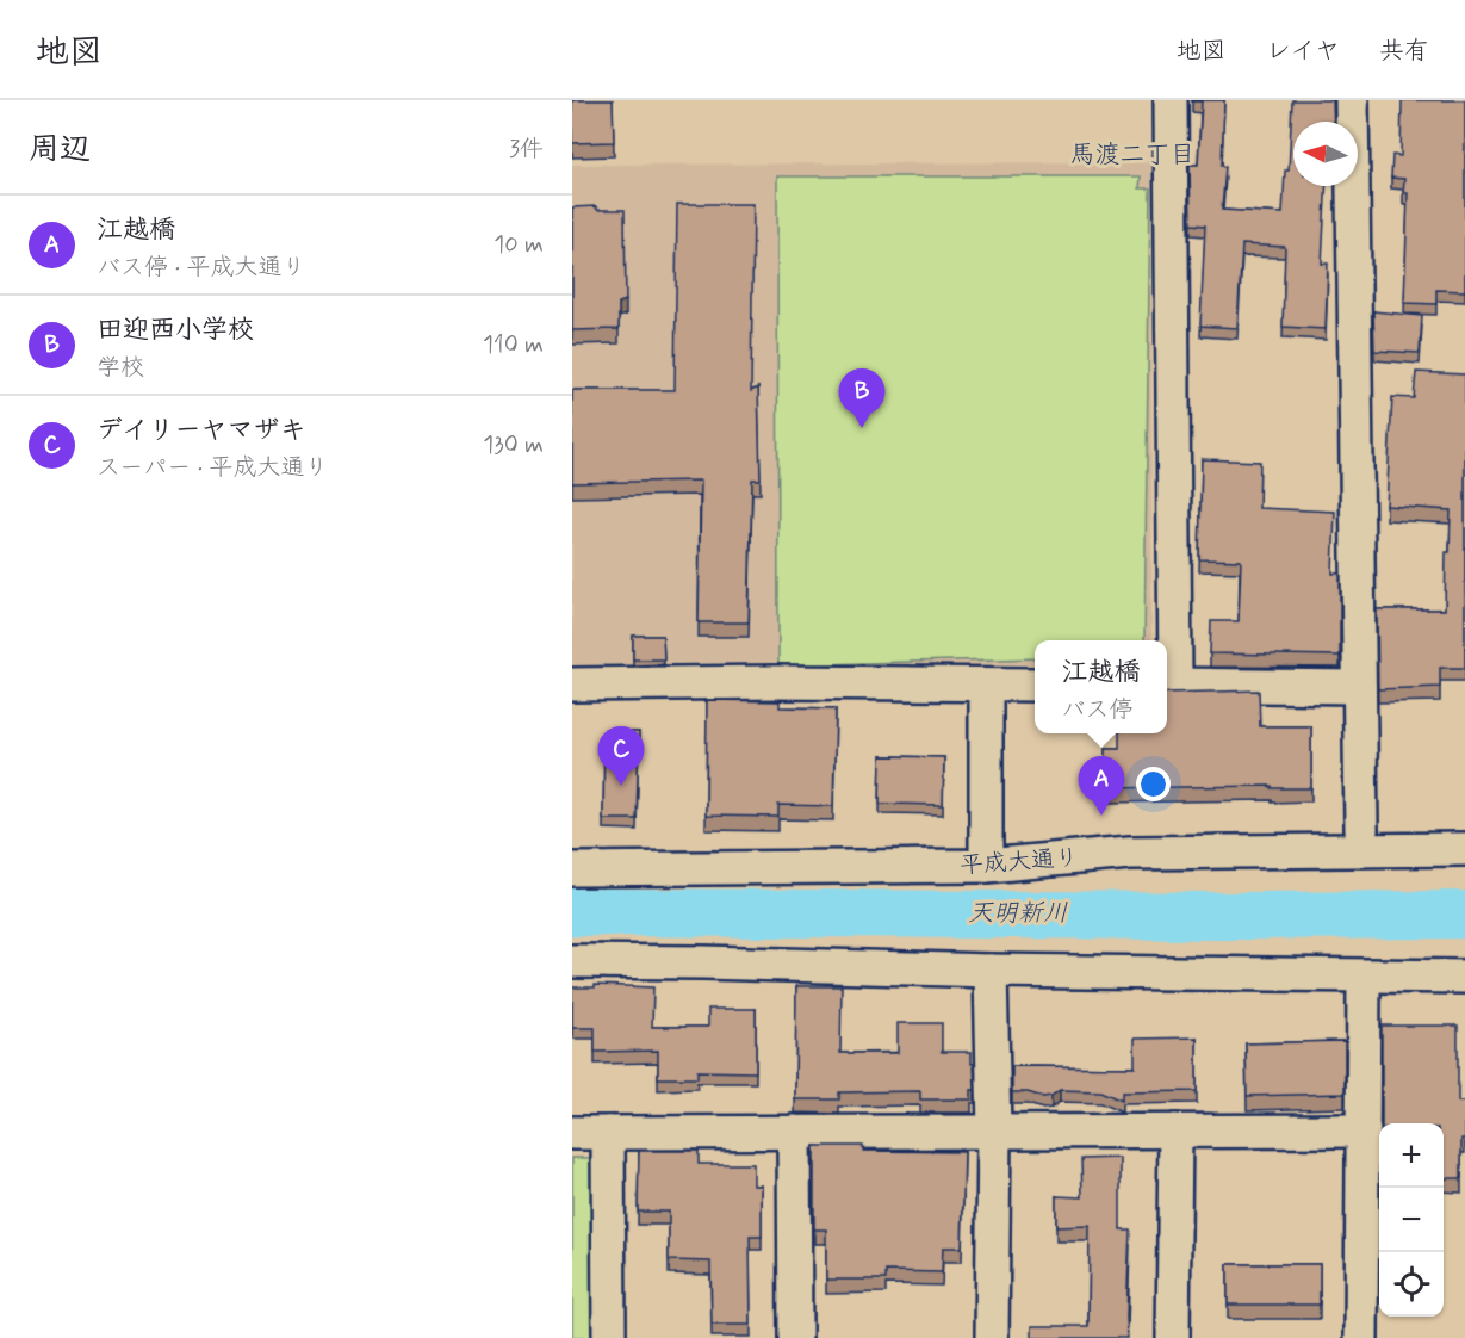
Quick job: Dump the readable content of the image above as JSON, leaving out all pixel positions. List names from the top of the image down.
{
  "streets": {
    "street": ["平成大通り"]
  },
  "districts": ["馬渡二丁目"],
  "water": ["天明新川"],
  "north": "left",
  "page": {
    "header": "地図",
    "nav": ["地図", "レイヤ", "共有"],
    "heading": ["周辺", "3件"],
    "list": [
      {
        "mark": "A",
        "name": "江越橋",
        "note": "バス停 · 平成大通り",
        "value": "10 m"
      },
      {
        "mark": "B",
        "name": "田迎西小学校",
        "note": "学校",
        "value": "110 m"
      },
      {
        "mark": "C",
        "name": "デイリーヤマザキ",
        "note": "スーパー · 平成大通り",
        "value": "130 m"
      }
    ],
    "pins": ["B", "C", "A"],
    "popup": ["江越橋", "バス停"],
    "map_buttons": ["+", "−"]
  }
}
